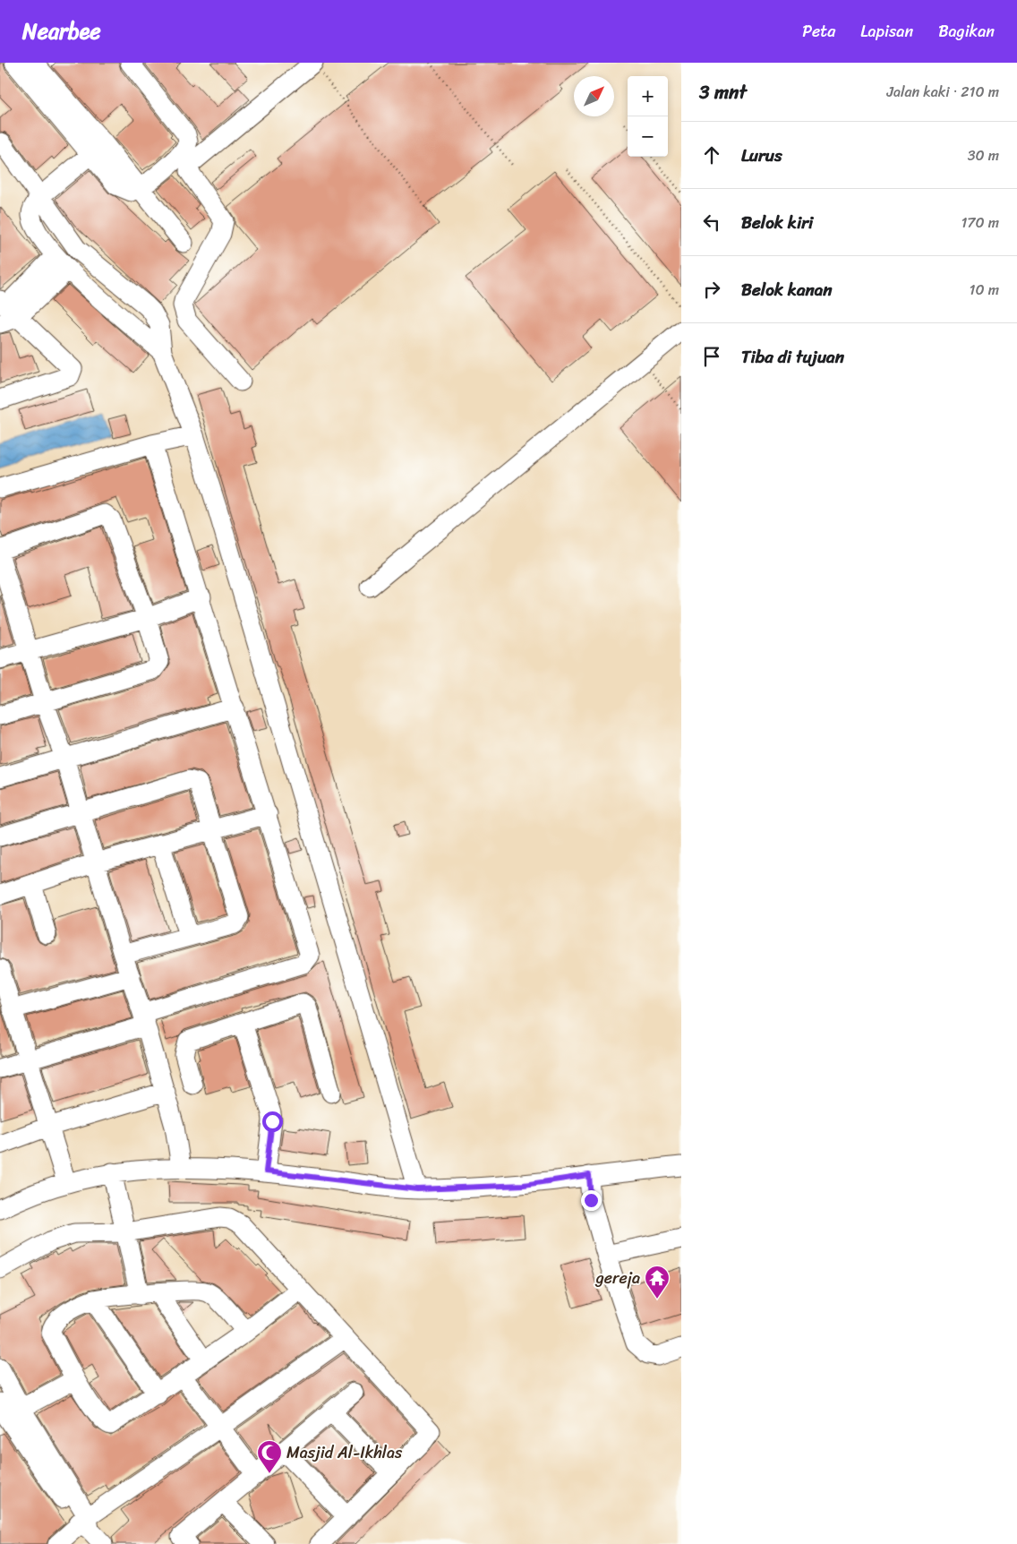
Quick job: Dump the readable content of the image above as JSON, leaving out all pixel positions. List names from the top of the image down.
{
  "places": {
    "temple": ["gereja"],
    "mosque": ["Masjid Al-Ikhlas"]
  },
  "north": "top right",
  "page": {
    "header": "Nearbee",
    "nav": ["Peta", "Lapisan", "Bagikan"],
    "heading": ["3 mnt", "Jalan kaki · 210 m"],
    "map_buttons": ["+", "−"],
    "list": [
      ["Lurus", "30 m"],
      ["Belok kiri", "170 m"],
      ["Belok kanan", "10 m"],
      "Tiba di tujuan"
    ]
  }
}
